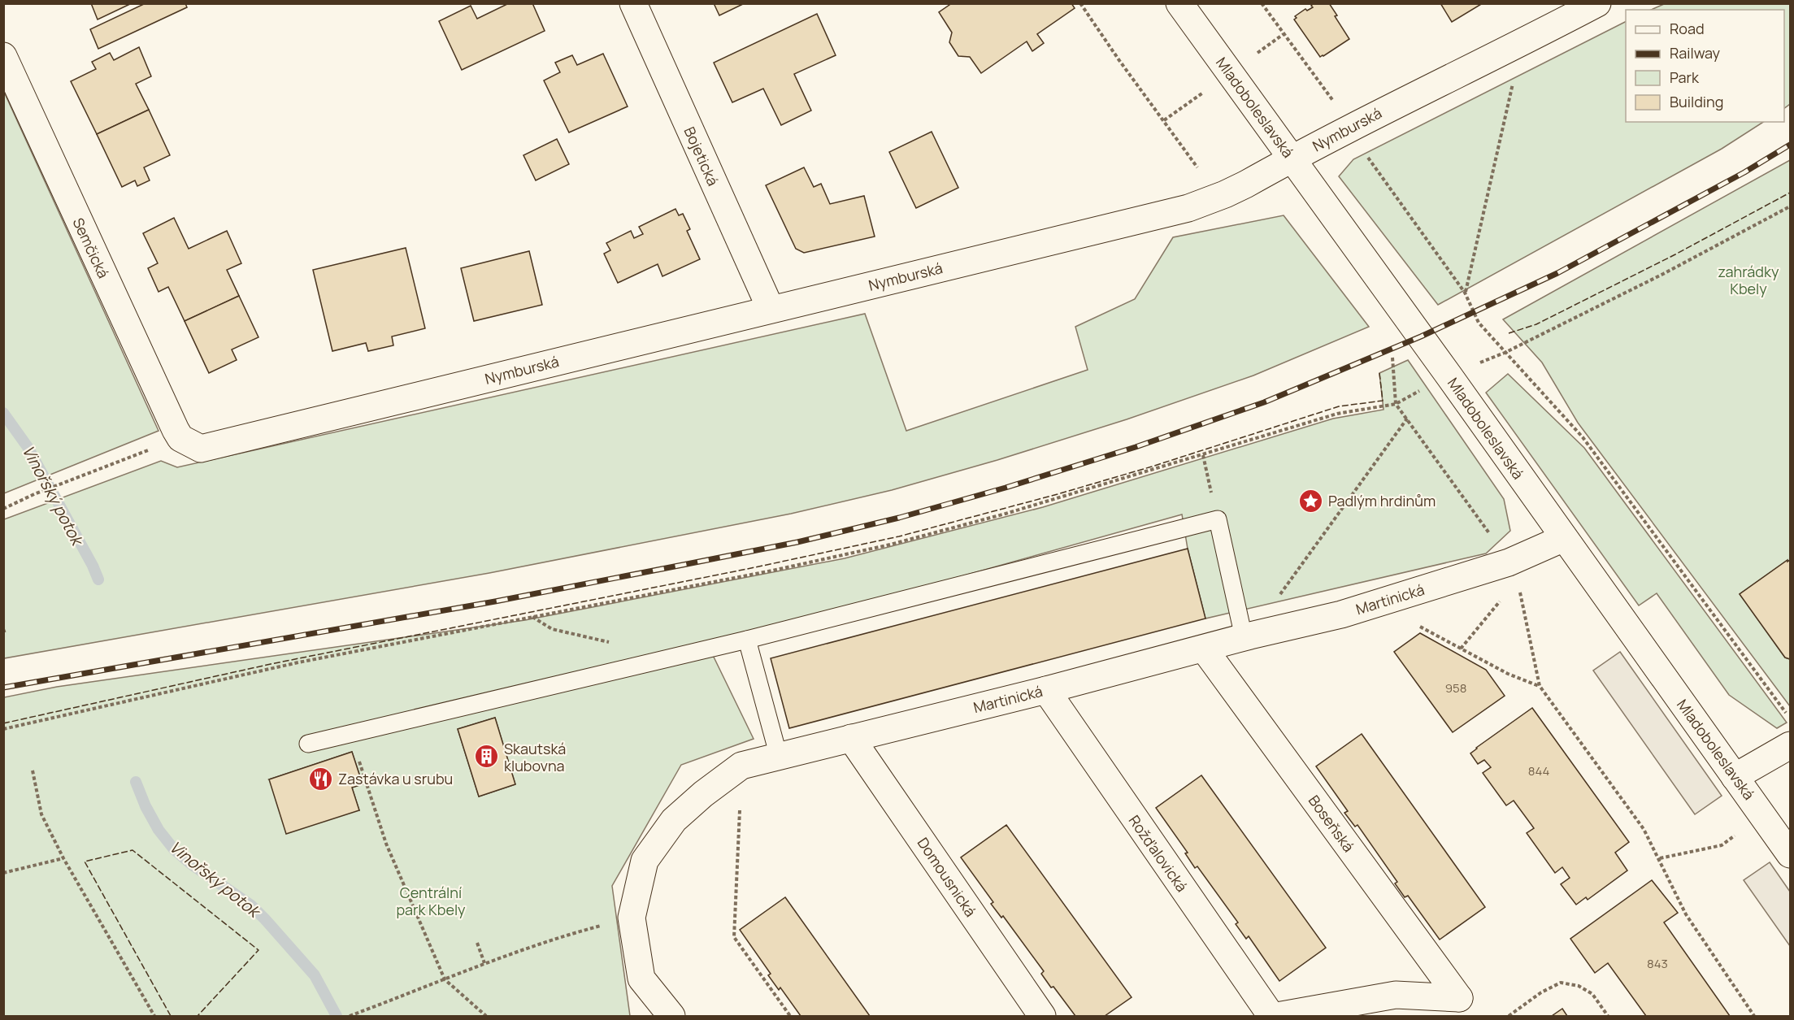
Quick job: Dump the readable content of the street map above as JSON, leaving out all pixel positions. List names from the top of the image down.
{
  "streets": {
    "street": [
      "Mladoboleslavská",
      "Nymburská",
      "Bojetická",
      "Semčická",
      "Martinická",
      "Boseňská",
      "Rožďalovická",
      "Domousnická"
    ]
  },
  "crossings": [
    ["Mladoboleslavská", "Nymburská"],
    ["Mladoboleslavská", "Martinická"],
    ["Nymburská", "Bojetická"],
    ["Nymburská", "Semčická"],
    ["Martinická", "Boseňská"],
    ["Martinická", "Rožďalovická"],
    ["Martinická", "Domousnická"]
  ],
  "water": ["Vinořský potok"],
  "parks": ["zahrádky Kbely", "Centrální park Kbely"],
  "places": {
    "place": ["Padlým hrdinům"],
    "building": ["Skautská klubovna"],
    "restaurant": ["Zastávka u srubu"]
  },
  "house_numbers": ["958", "844", "843"],
  "legend": [
    "Road",
    "Railway",
    "Park",
    "Building"
  ]
}
